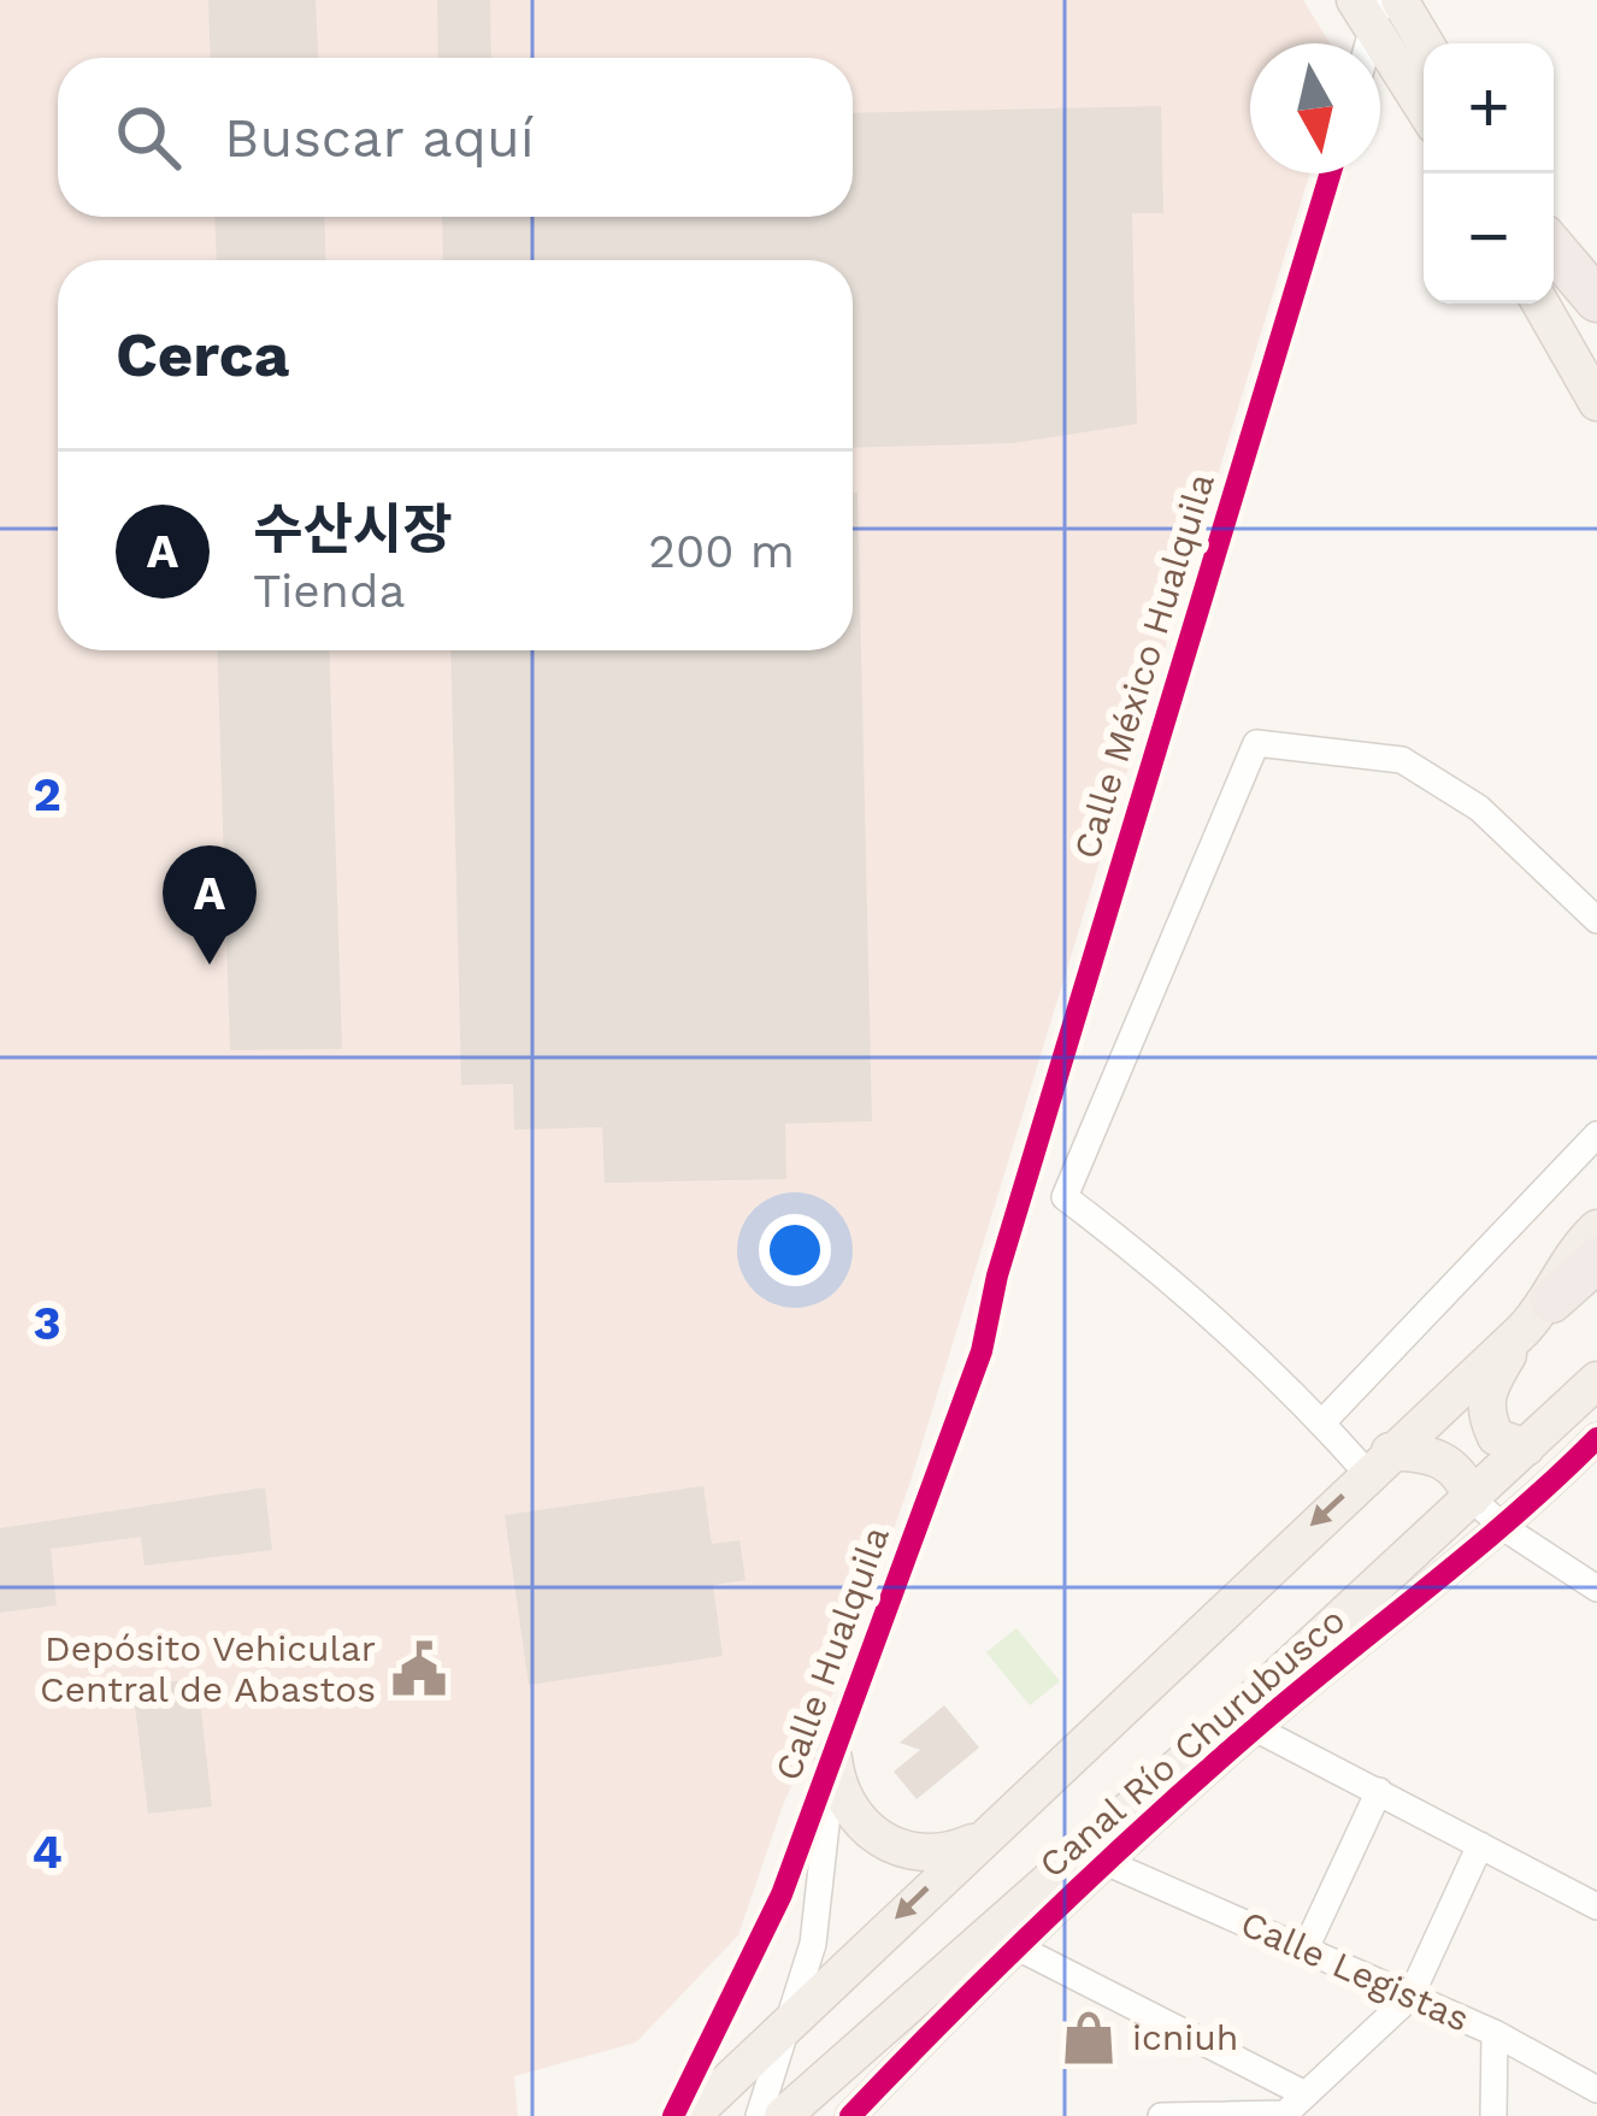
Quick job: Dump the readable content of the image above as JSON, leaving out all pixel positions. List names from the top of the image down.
{
  "streets": {
    "main road": ["Canal Río Churubusco"],
    "street": ["Calle México Hualquila", "Calle Hualquila", "Calle Legistas"]
  },
  "crossings": [
    ["Calle México Hualquila", "Calle Hualquila"],
    ["Calle Hualquila", "Canal Río Churubusco"],
    ["Canal Río Churubusco", "Calle Legistas"]
  ],
  "places": {
    "public building": ["Depósito Vehicular Central de Abastos"],
    "shop": ["icniuh"]
  },
  "north": "bottom",
  "page": {
    "map_buttons": ["+", "−"],
    "search": "Buscar aquí",
    "heading": "Cerca",
    "list": [
      {
        "mark": "A",
        "name": "수산시장",
        "note": "Tienda",
        "value": "200 m"
      }
    ],
    "pins": "A"
  },
  "grid": {
    "rows": ["2", "3", "4"]
  }
}
